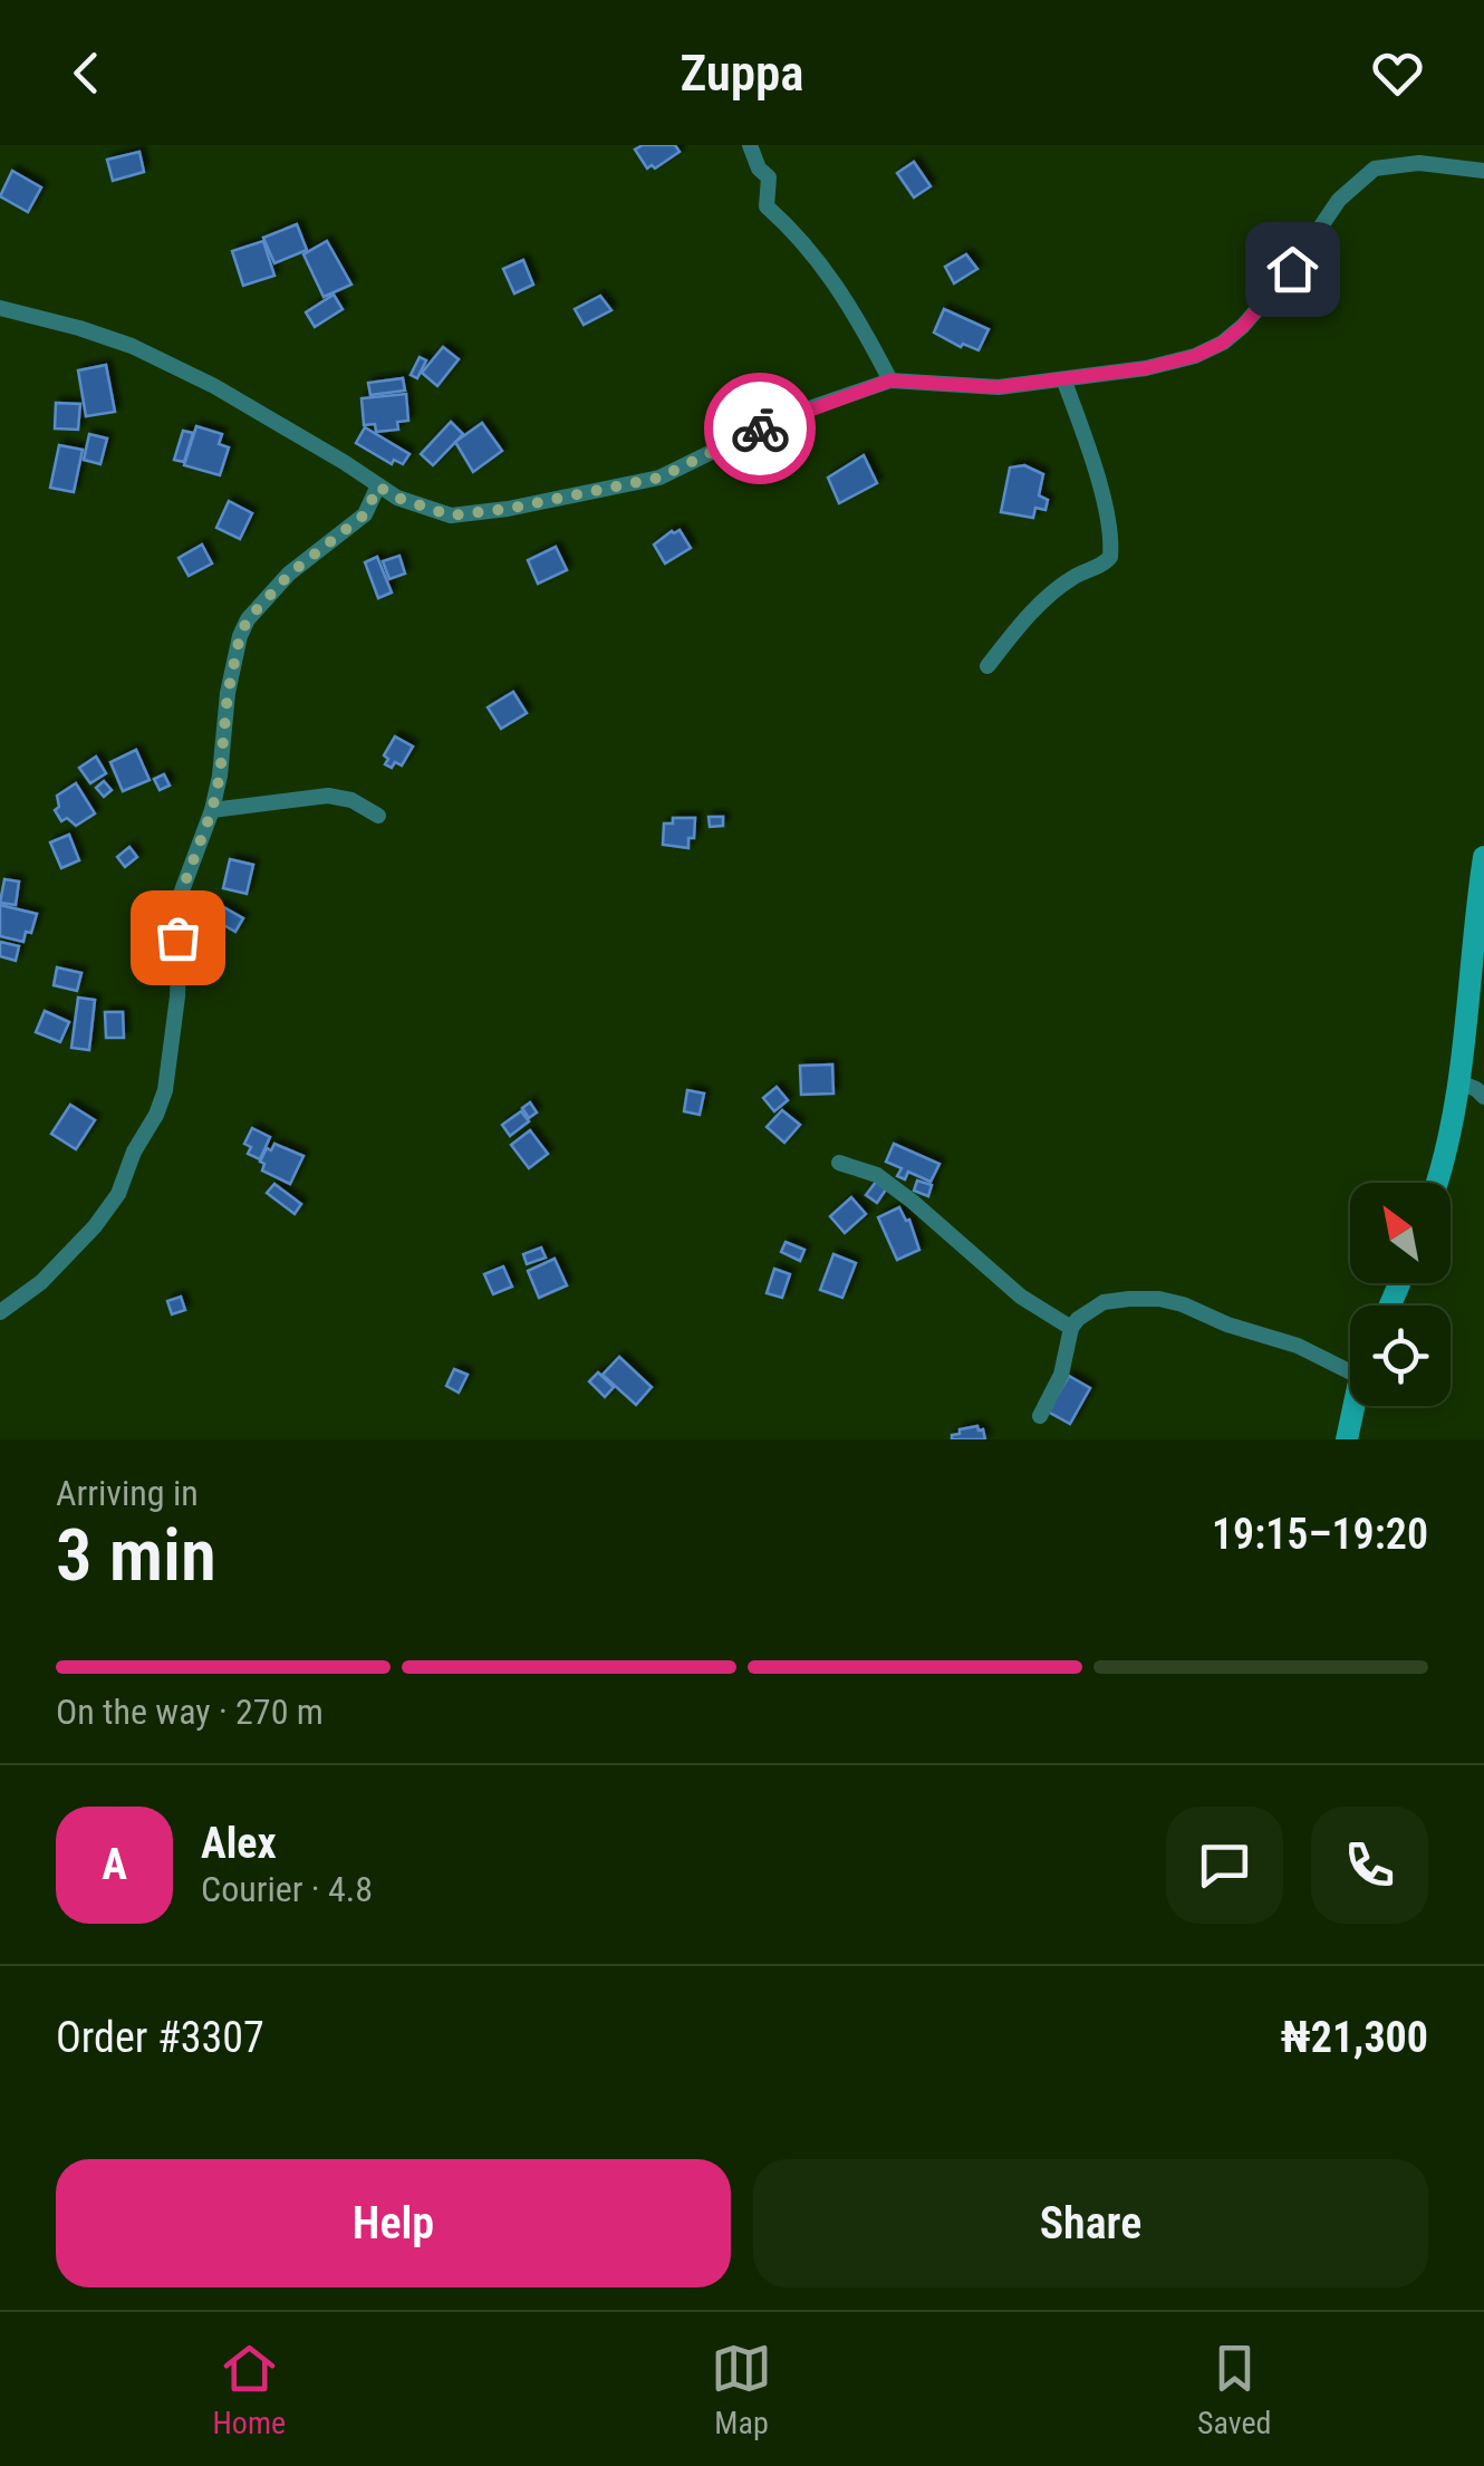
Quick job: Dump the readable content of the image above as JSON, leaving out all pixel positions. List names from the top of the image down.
{
  "north": "top left",
  "page": {
    "header": "Zuppa",
    "heading": ["3 min", "Arriving in", "19:15–19:20"],
    "panel": [
      "Alex",
      "Courier · 4.8",
      "Order #3307",
      "₦21,300"
    ],
    "bar": "On the way · 270 m",
    "round": "A",
    "buttons": ["Help", "Share"],
    "tabs": ["Home", "Map", "Saved"]
  }
}
